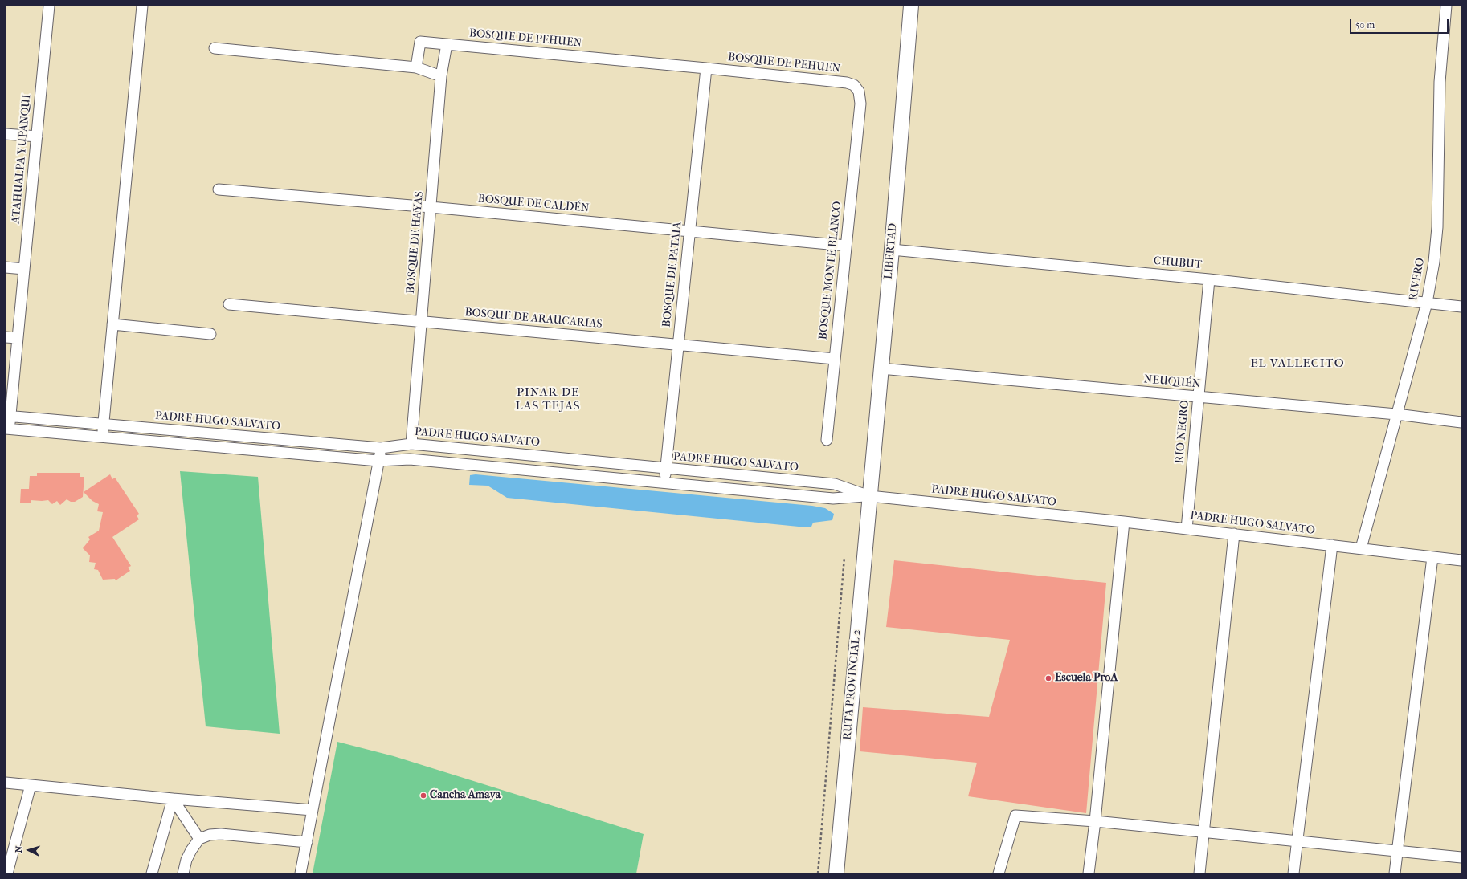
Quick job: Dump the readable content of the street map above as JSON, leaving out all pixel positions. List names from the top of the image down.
{
  "streets": {
    "main road": ["LIBERTAD", "RUTA PROVINCIAL 2"],
    "street": [
      "BOSQUE DE PEHUEN",
      "ATAHUALPA YUPANQUI",
      "BOSQUE DE CALDÉN",
      "BOSQUE DE HAYAS",
      "CHUBUT",
      "BOSQUE MONTE BLANCO",
      "BOSQUE DE PATAIA",
      "RIVERO",
      "BOSQUE DE ARAUCARIAS",
      "NEUQUÉN",
      "PADRE HUGO SALVATO",
      "RIO NEGRO"
    ]
  },
  "crossings": [
    ["BOSQUE DE PEHUEN", "BOSQUE DE HAYAS"],
    ["BOSQUE DE PEHUEN", "BOSQUE MONTE BLANCO"],
    ["BOSQUE DE PEHUEN", "BOSQUE DE PATAIA"],
    ["ATAHUALPA YUPANQUI", "PADRE HUGO SALVATO"],
    ["BOSQUE DE CALDÉN", "BOSQUE DE HAYAS"],
    ["BOSQUE DE CALDÉN", "BOSQUE MONTE BLANCO"],
    ["BOSQUE DE CALDÉN", "BOSQUE DE PATAIA"],
    ["BOSQUE DE HAYAS", "BOSQUE DE ARAUCARIAS"],
    ["BOSQUE DE HAYAS", "PADRE HUGO SALVATO"],
    ["LIBERTAD", "CHUBUT"],
    ["LIBERTAD", "NEUQUÉN"],
    ["LIBERTAD", "PADRE HUGO SALVATO"],
    ["LIBERTAD", "RUTA PROVINCIAL 2"],
    ["CHUBUT", "RIVERO"],
    ["CHUBUT", "RIO NEGRO"],
    ["BOSQUE MONTE BLANCO", "BOSQUE DE ARAUCARIAS"],
    ["BOSQUE DE PATAIA", "BOSQUE DE ARAUCARIAS"],
    ["BOSQUE DE PATAIA", "PADRE HUGO SALVATO"],
    ["RIVERO", "NEUQUÉN"],
    ["RIVERO", "PADRE HUGO SALVATO"],
    ["NEUQUÉN", "RIO NEGRO"],
    ["PADRE HUGO SALVATO", "RIO NEGRO"],
    ["PADRE HUGO SALVATO", "RUTA PROVINCIAL 2"]
  ],
  "districts": ["EL VALLECITO", "PINAR DE LAS TEJAS"],
  "places": ["Escuela ProA", "Cancha Amaya"],
  "scale_bar": "50 m",
  "north": "left"
}
